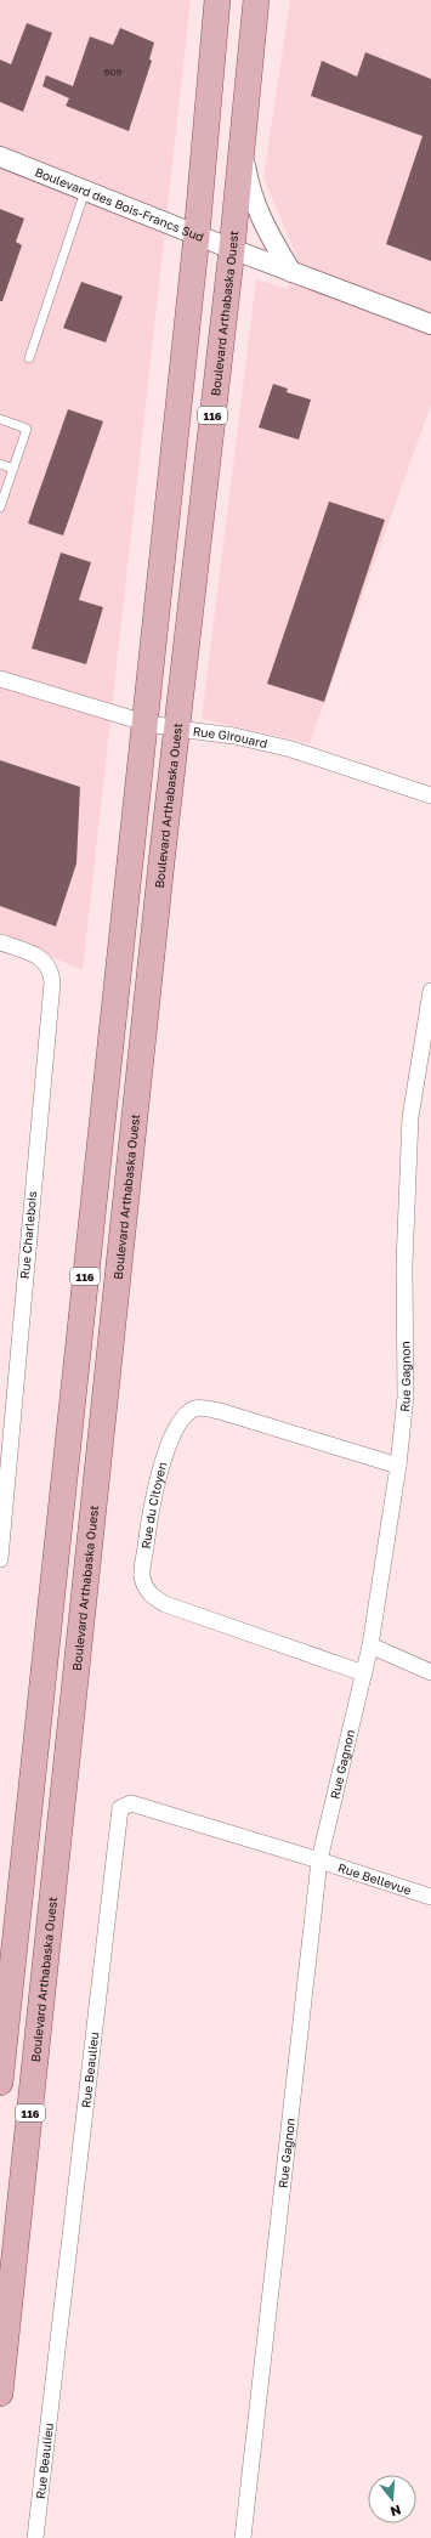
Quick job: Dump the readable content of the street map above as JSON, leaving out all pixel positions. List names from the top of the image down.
{
  "streets": {
    "main road": ["Boulevard Arthabaska Ouest", "116"],
    "street": [
      "Boulevard des Bois-Francs Sud",
      "Rue Girouard",
      "Rue Charlebois",
      "Rue Gagnon",
      "Rue du Citoyen",
      "Rue Bellevue",
      "Rue Beaulieu"
    ]
  },
  "crossings": [
    ["Boulevard des Bois-Francs Sud", "Boulevard Arthabaska Ouest"],
    ["Boulevard des Bois-Francs Sud", "116"],
    ["Boulevard Arthabaska Ouest", "Rue Girouard"],
    ["116", "Rue Girouard"],
    ["Rue Gagnon", "Rue du Citoyen"],
    ["Rue Gagnon", "Rue Bellevue"],
    ["Rue Gagnon", "Rue Beaulieu"],
    ["Rue Bellevue", "Rue Beaulieu"]
  ],
  "house_numbers": ["609"],
  "north": "bottom"
}
